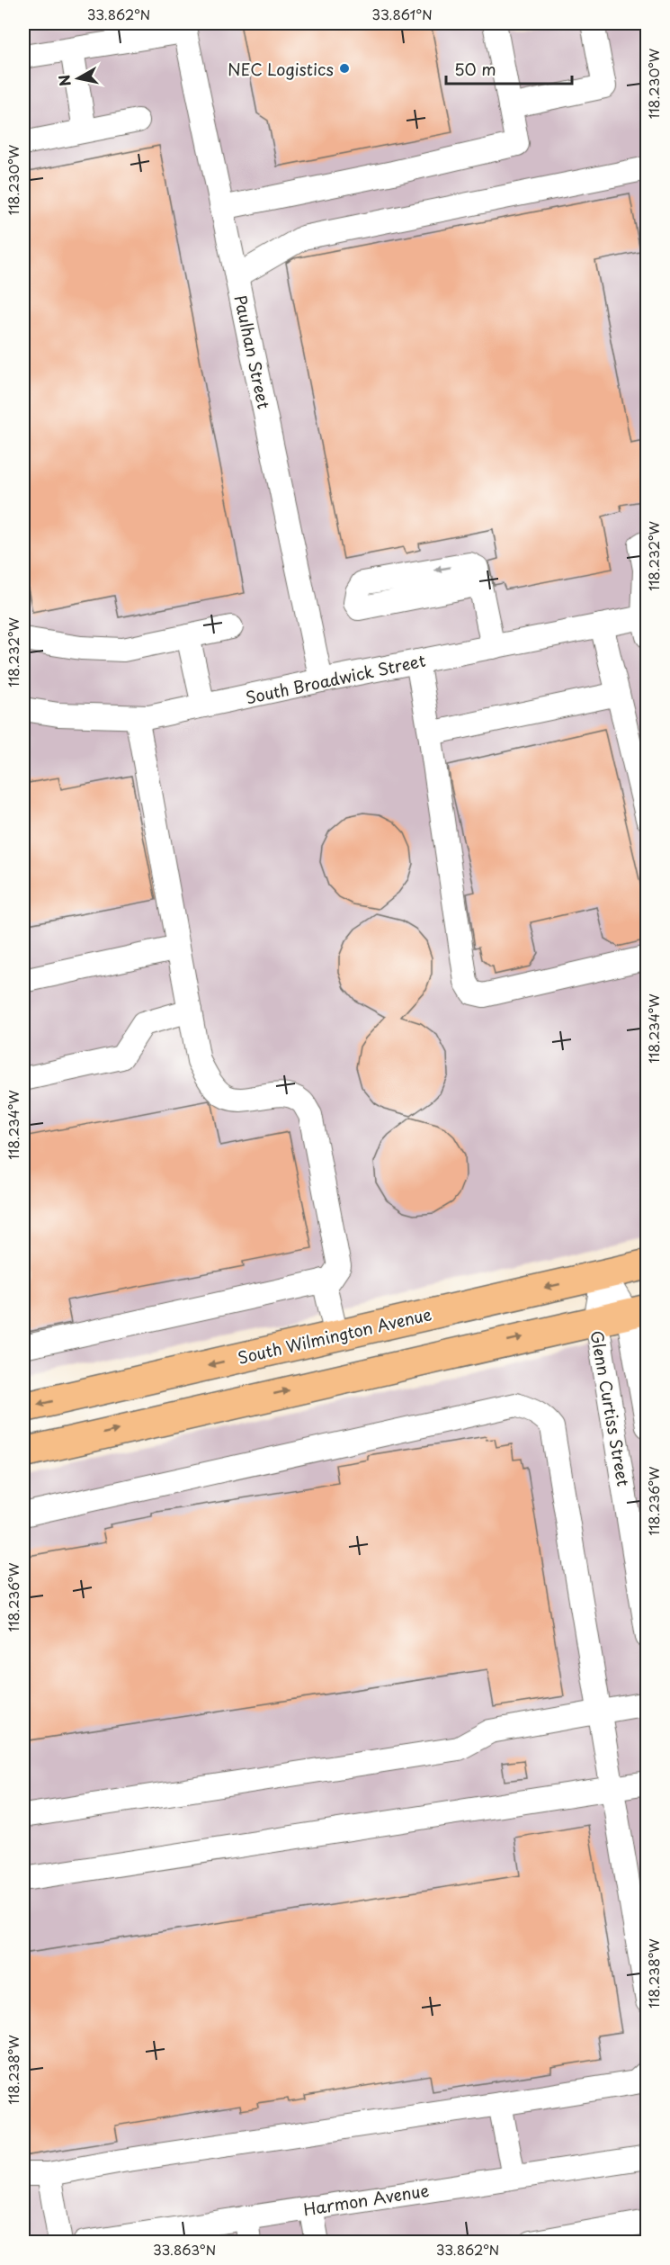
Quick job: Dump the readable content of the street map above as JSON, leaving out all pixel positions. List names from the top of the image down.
{
  "streets": {
    "main road": ["South Wilmington Avenue"],
    "street": [
      "Paulhan Street",
      "South Broadwick Street",
      "Glenn Curtiss Street",
      "Harmon Avenue"
    ]
  },
  "crossings": [
    ["Paulhan Street", "South Broadwick Street"],
    ["South Wilmington Avenue", "Glenn Curtiss Street"]
  ],
  "places": ["NEC Logistics"],
  "scale_bar": "50 m",
  "north": "left",
  "coordinates": [
    "33.862°N",
    "33.861°N",
    "118.230°W",
    "118.232°W",
    "118.234°W",
    "118.236°W",
    "118.238°W",
    "33.863°N"
  ]
}
